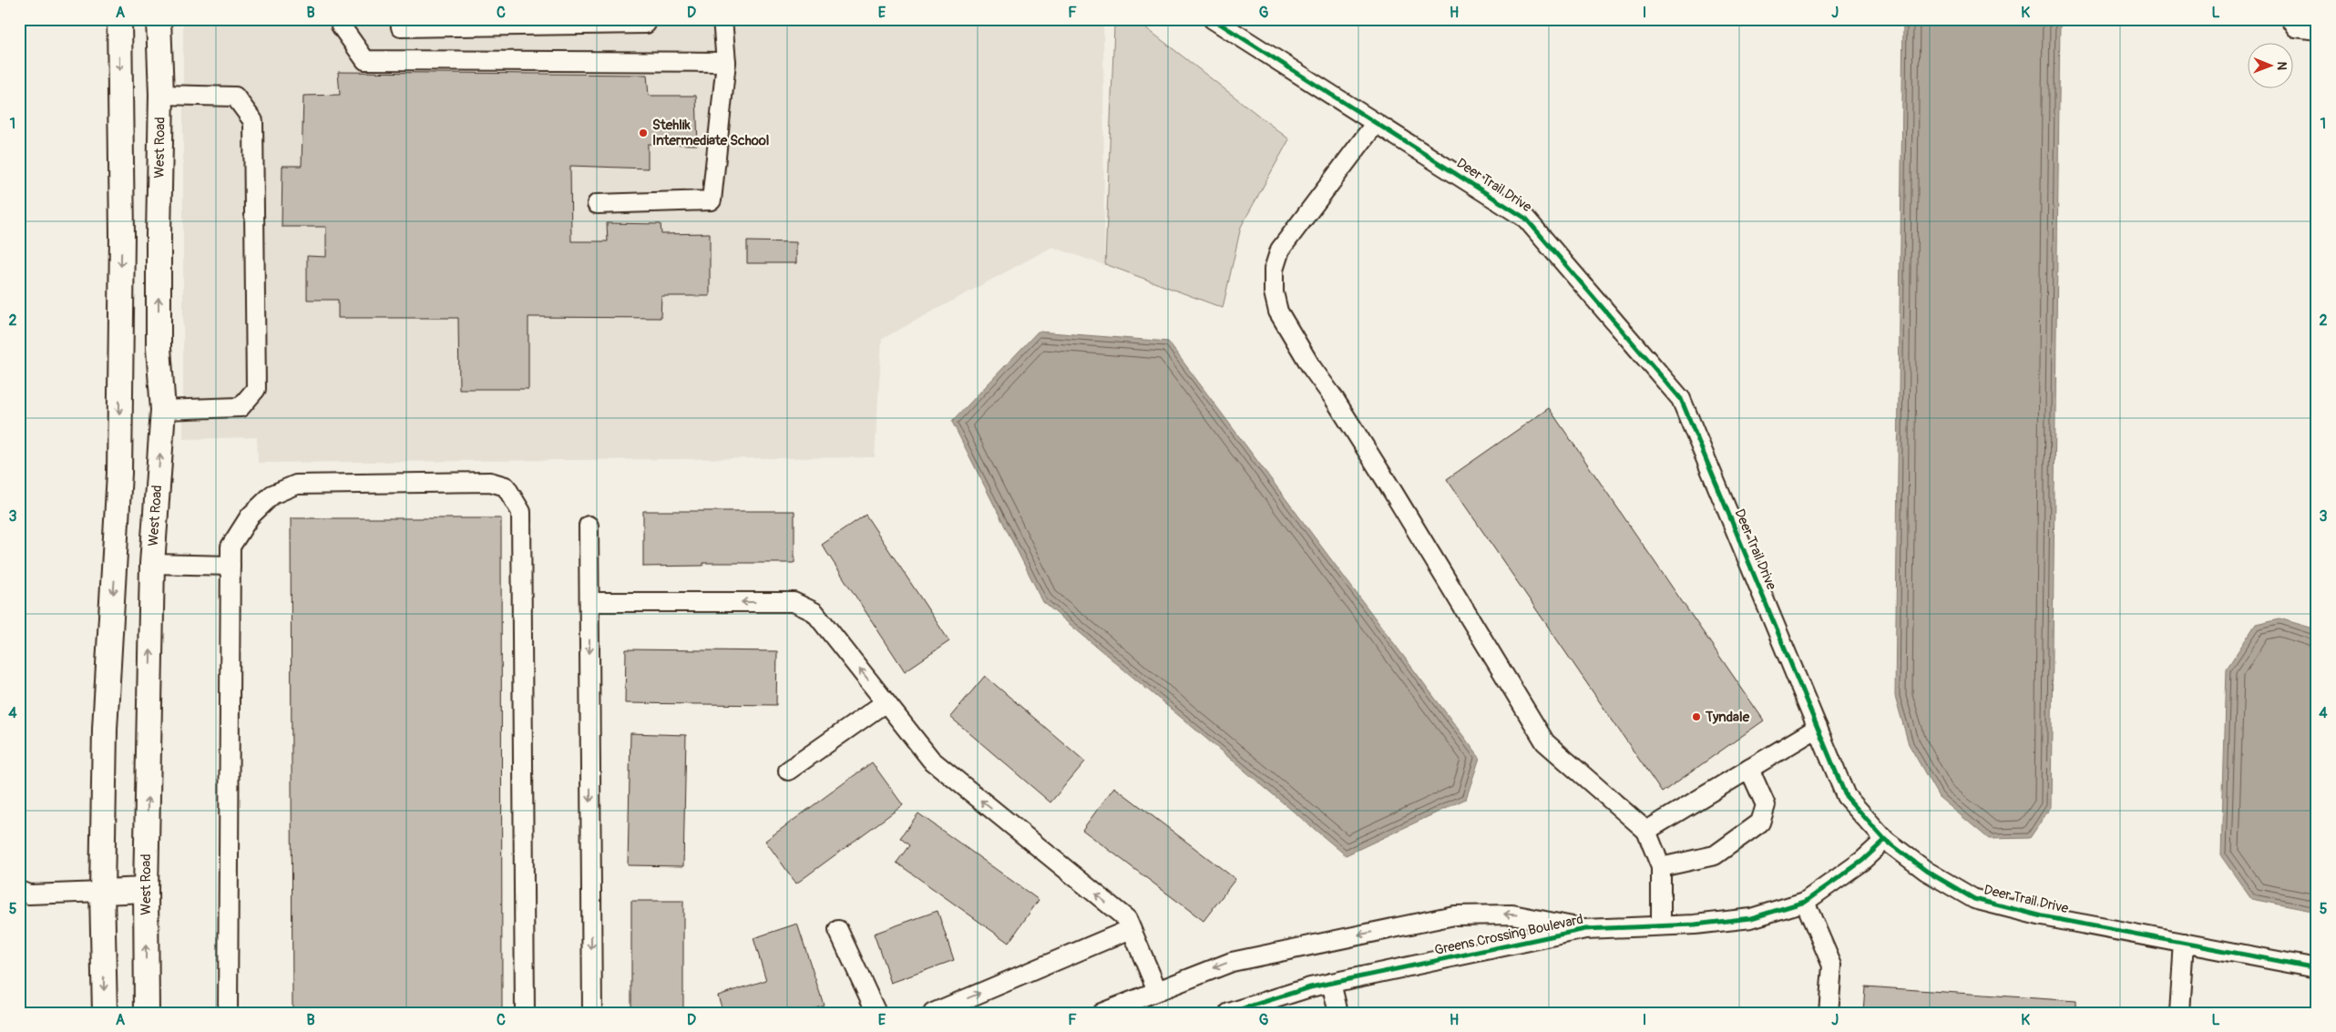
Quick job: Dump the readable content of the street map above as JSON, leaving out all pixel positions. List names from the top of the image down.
{
  "streets": {
    "main road": ["West Road"],
    "street": ["Deer Trail Drive", "Greens Crossing Boulevard"]
  },
  "crossings": [
    ["Deer Trail Drive", "Greens Crossing Boulevard"]
  ],
  "places": ["Stehlik Intermediate School", "Tyndale"],
  "north": "right",
  "grid": {
    "columns": [
      "A",
      "B",
      "C",
      "D",
      "E",
      "F",
      "G",
      "H",
      "I",
      "J",
      "K",
      "L"
    ],
    "rows": [
      "1",
      "2",
      "3",
      "4",
      "5"
    ]
  }
}
